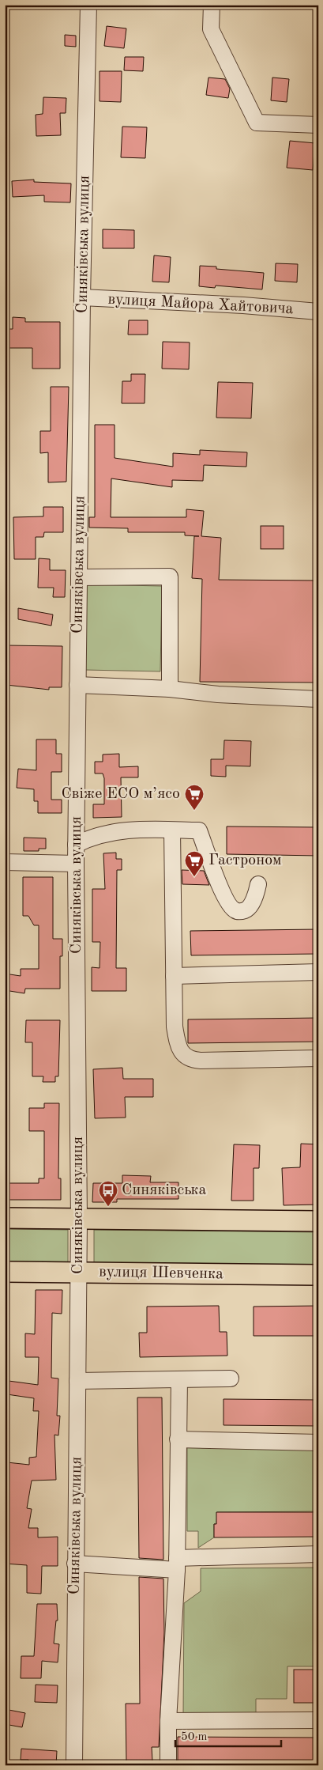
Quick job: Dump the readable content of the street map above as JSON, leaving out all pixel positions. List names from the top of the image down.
{
  "streets": {
    "main road": ["вулиця Шевченка"],
    "street": ["Синяківська вулиця", "вулиця Майора Хайтовича"]
  },
  "crossings": [
    ["Синяківська вулиця", "вулиця Майора Хайтовича"],
    ["Синяківська вулиця", "вулиця Шевченка"]
  ],
  "places": {
    "supermarket": ["Свіже ECO м’ясо", "Гастроном"],
    "bus stop": ["Синяківська"]
  },
  "scale_bar": "50 m"
}
